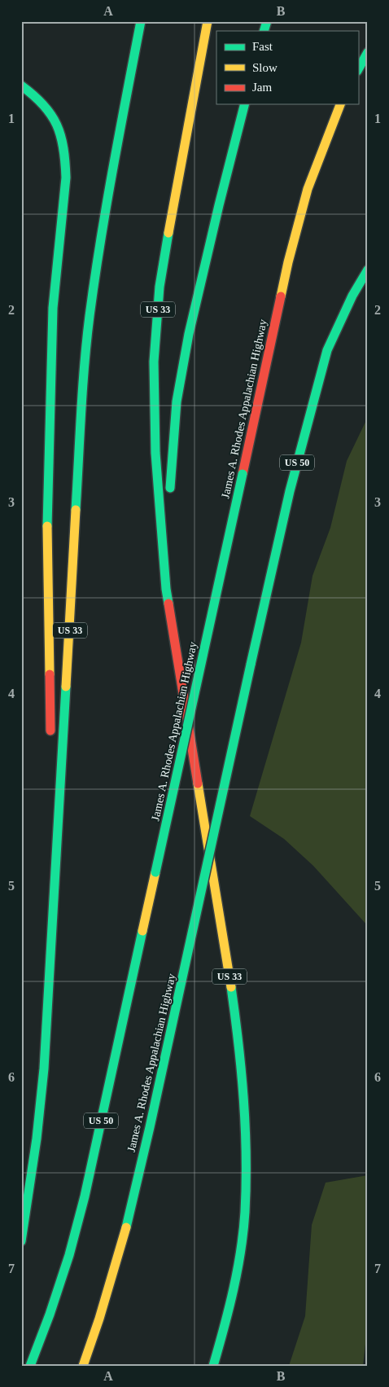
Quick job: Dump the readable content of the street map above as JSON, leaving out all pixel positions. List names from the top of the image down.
{
  "streets": {
    "highway": ["US 33", "James A. Rhodes Appalachian Highway", "US 50"]
  },
  "legend": ["Fast", "Slow", "Jam"],
  "grid": {
    "columns": ["A", "B"],
    "rows": [
      "1",
      "2",
      "3",
      "4",
      "5",
      "6",
      "7"
    ]
  }
}
